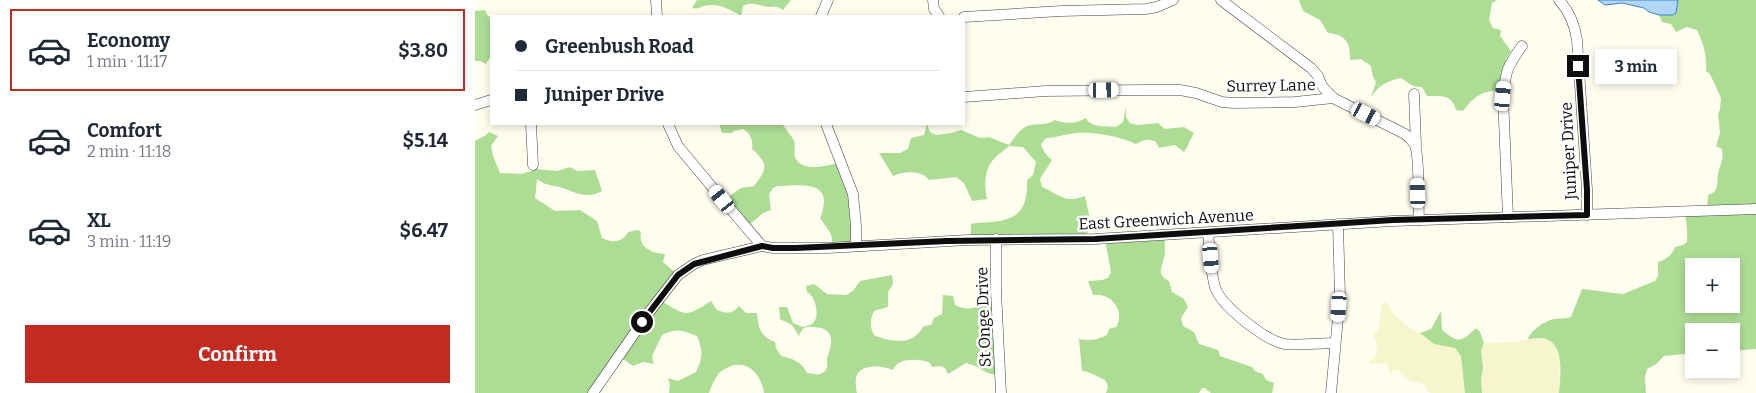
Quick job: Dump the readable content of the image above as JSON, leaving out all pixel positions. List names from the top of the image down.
{
  "streets": {
    "street": [
      "Surrey Lane",
      "Juniper Drive",
      "East Greenwich Avenue",
      "St Onge Drive"
    ]
  },
  "crossings": [
    ["Juniper Drive", "East Greenwich Avenue"],
    ["East Greenwich Avenue", "St Onge Drive"]
  ],
  "page": {
    "list": [
      {
        "name": "Economy",
        "note": "1 min · 11:17",
        "value": "$3.80"
      },
      {
        "name": "Comfort",
        "note": "2 min · 11:18",
        "value": "$5.14"
      },
      {
        "name": "XL",
        "note": "3 min · 11:19",
        "value": "$6.47"
      }
    ],
    "banner": ["Greenbush Road", "Juniper Drive"],
    "bubble": "3 min",
    "map_buttons": ["+", "−"],
    "buttons": "Confirm"
  }
}
